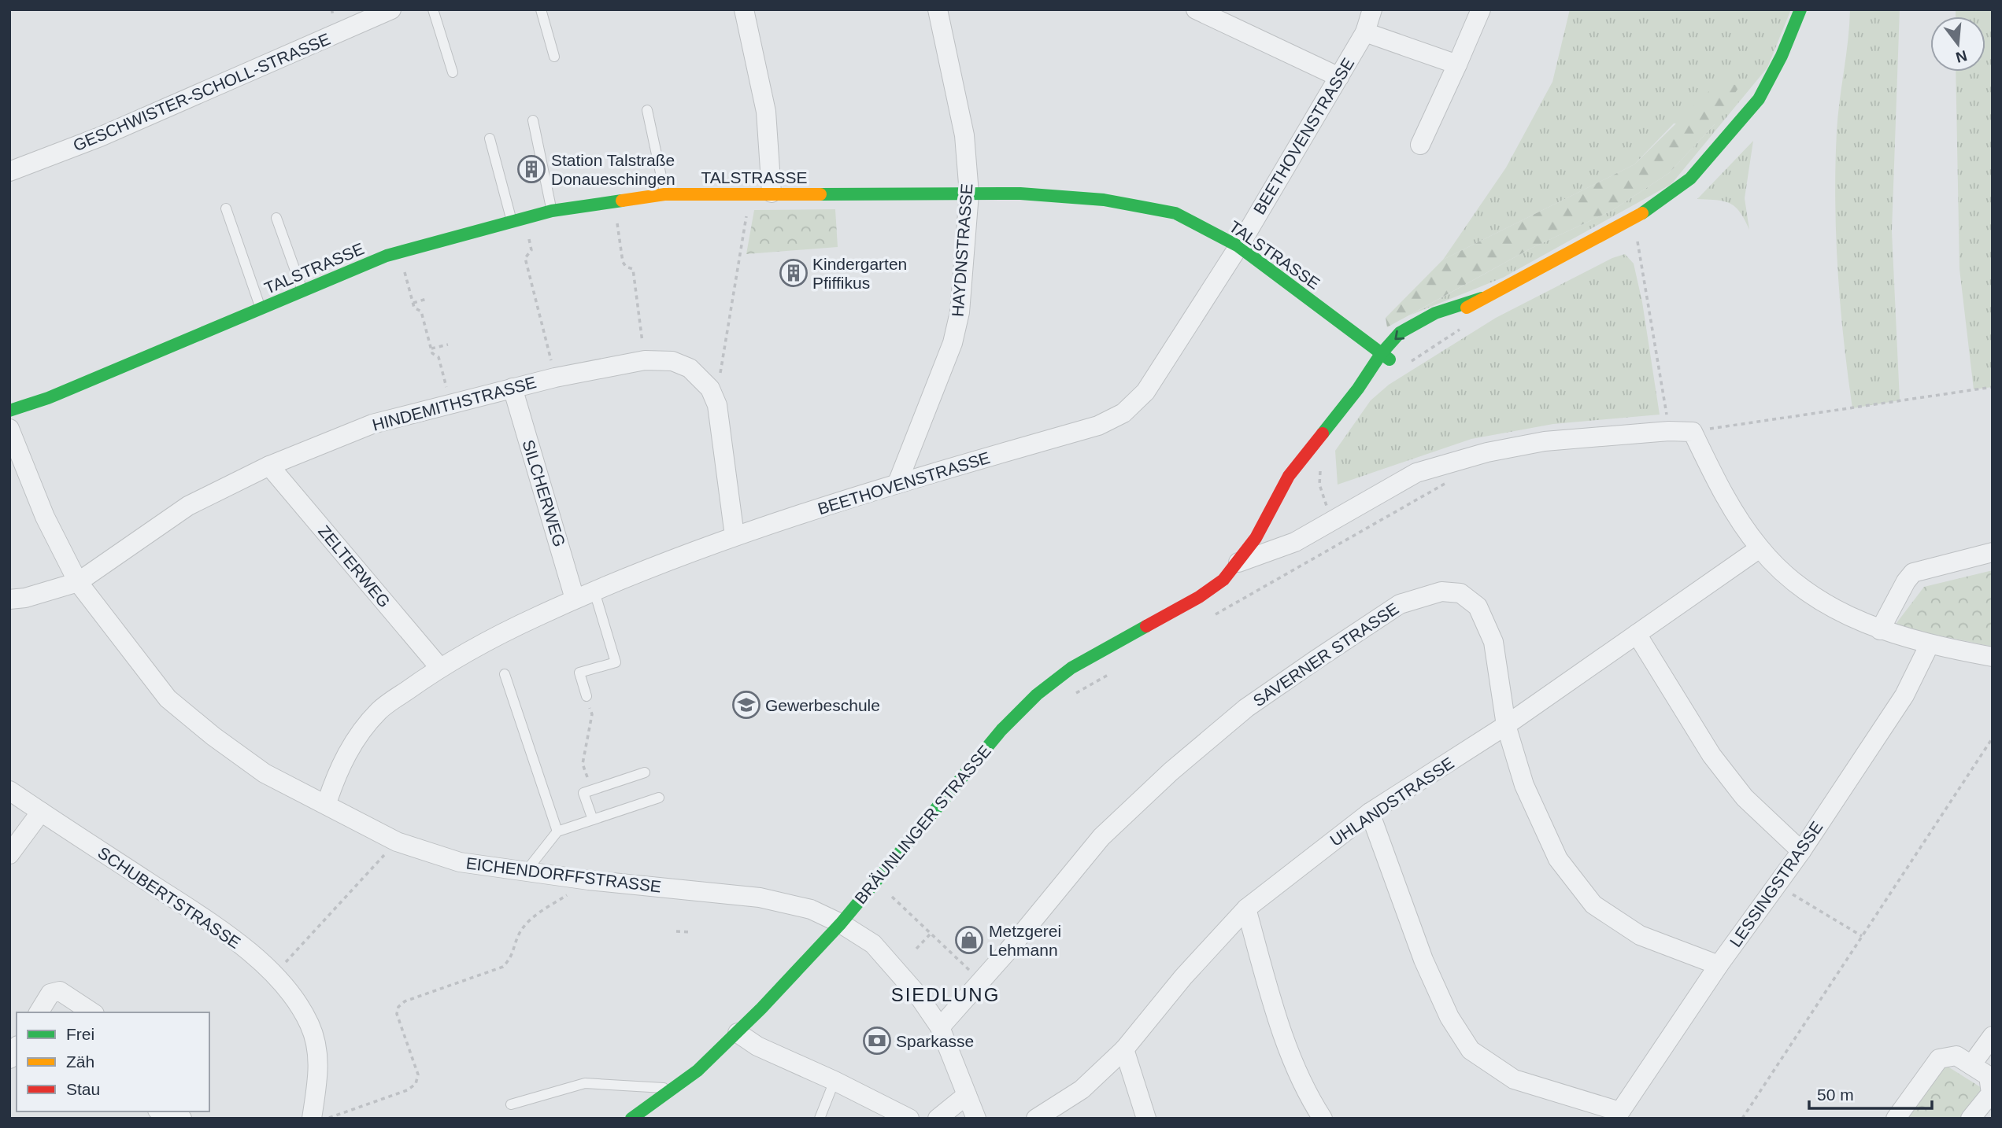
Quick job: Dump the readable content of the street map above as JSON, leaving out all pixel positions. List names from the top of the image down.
{
  "streets": {
    "main road": ["TALSTRASSE", "BRÄUNLINGER STRASSE"],
    "street": [
      "GESCHWISTER-SCHOLL-STRASSE",
      "BEETHOVENSTRASSE",
      "HAYDNSTRASSE",
      "HINDEMITHSTRASSE",
      "SILCHERWEG",
      "ZELTERWEG",
      "SAVERNER STRASSE",
      "UHLANDSTRASSE",
      "EICHENDORFFSTRASSE",
      "LESSINGSTRASSE",
      "SCHUBERTSTRASSE"
    ]
  },
  "crossings": [
    ["BEETHOVENSTRASSE", "TALSTRASSE"],
    ["BEETHOVENSTRASSE", "HAYDNSTRASSE"],
    ["BEETHOVENSTRASSE", "HINDEMITHSTRASSE"],
    ["BEETHOVENSTRASSE", "SILCHERWEG"],
    ["BEETHOVENSTRASSE", "ZELTERWEG"],
    ["BEETHOVENSTRASSE", "EICHENDORFFSTRASSE"],
    ["TALSTRASSE", "HAYDNSTRASSE"],
    ["TALSTRASSE", "BRÄUNLINGER STRASSE"],
    ["HINDEMITHSTRASSE", "SILCHERWEG"],
    ["HINDEMITHSTRASSE", "ZELTERWEG"],
    ["HINDEMITHSTRASSE", "EICHENDORFFSTRASSE"],
    ["SAVERNER STRASSE", "UHLANDSTRASSE"],
    ["SAVERNER STRASSE", "EICHENDORFFSTRASSE"],
    ["SAVERNER STRASSE", "LESSINGSTRASSE"],
    ["BRÄUNLINGER STRASSE", "EICHENDORFFSTRASSE"]
  ],
  "districts": ["SIEDLUNG"],
  "places": {
    "building": ["Station Talstraße Donaueschingen", "Kindergarten Pfiffikus"],
    "school or university": ["Gewerbeschule"],
    "shop": ["Metzgerei Lehmann"],
    "bank": ["Sparkasse"]
  },
  "legend": ["Frei", "Zäh", "Stau"],
  "scale_bar": "50 m",
  "north": "bottom"
}
